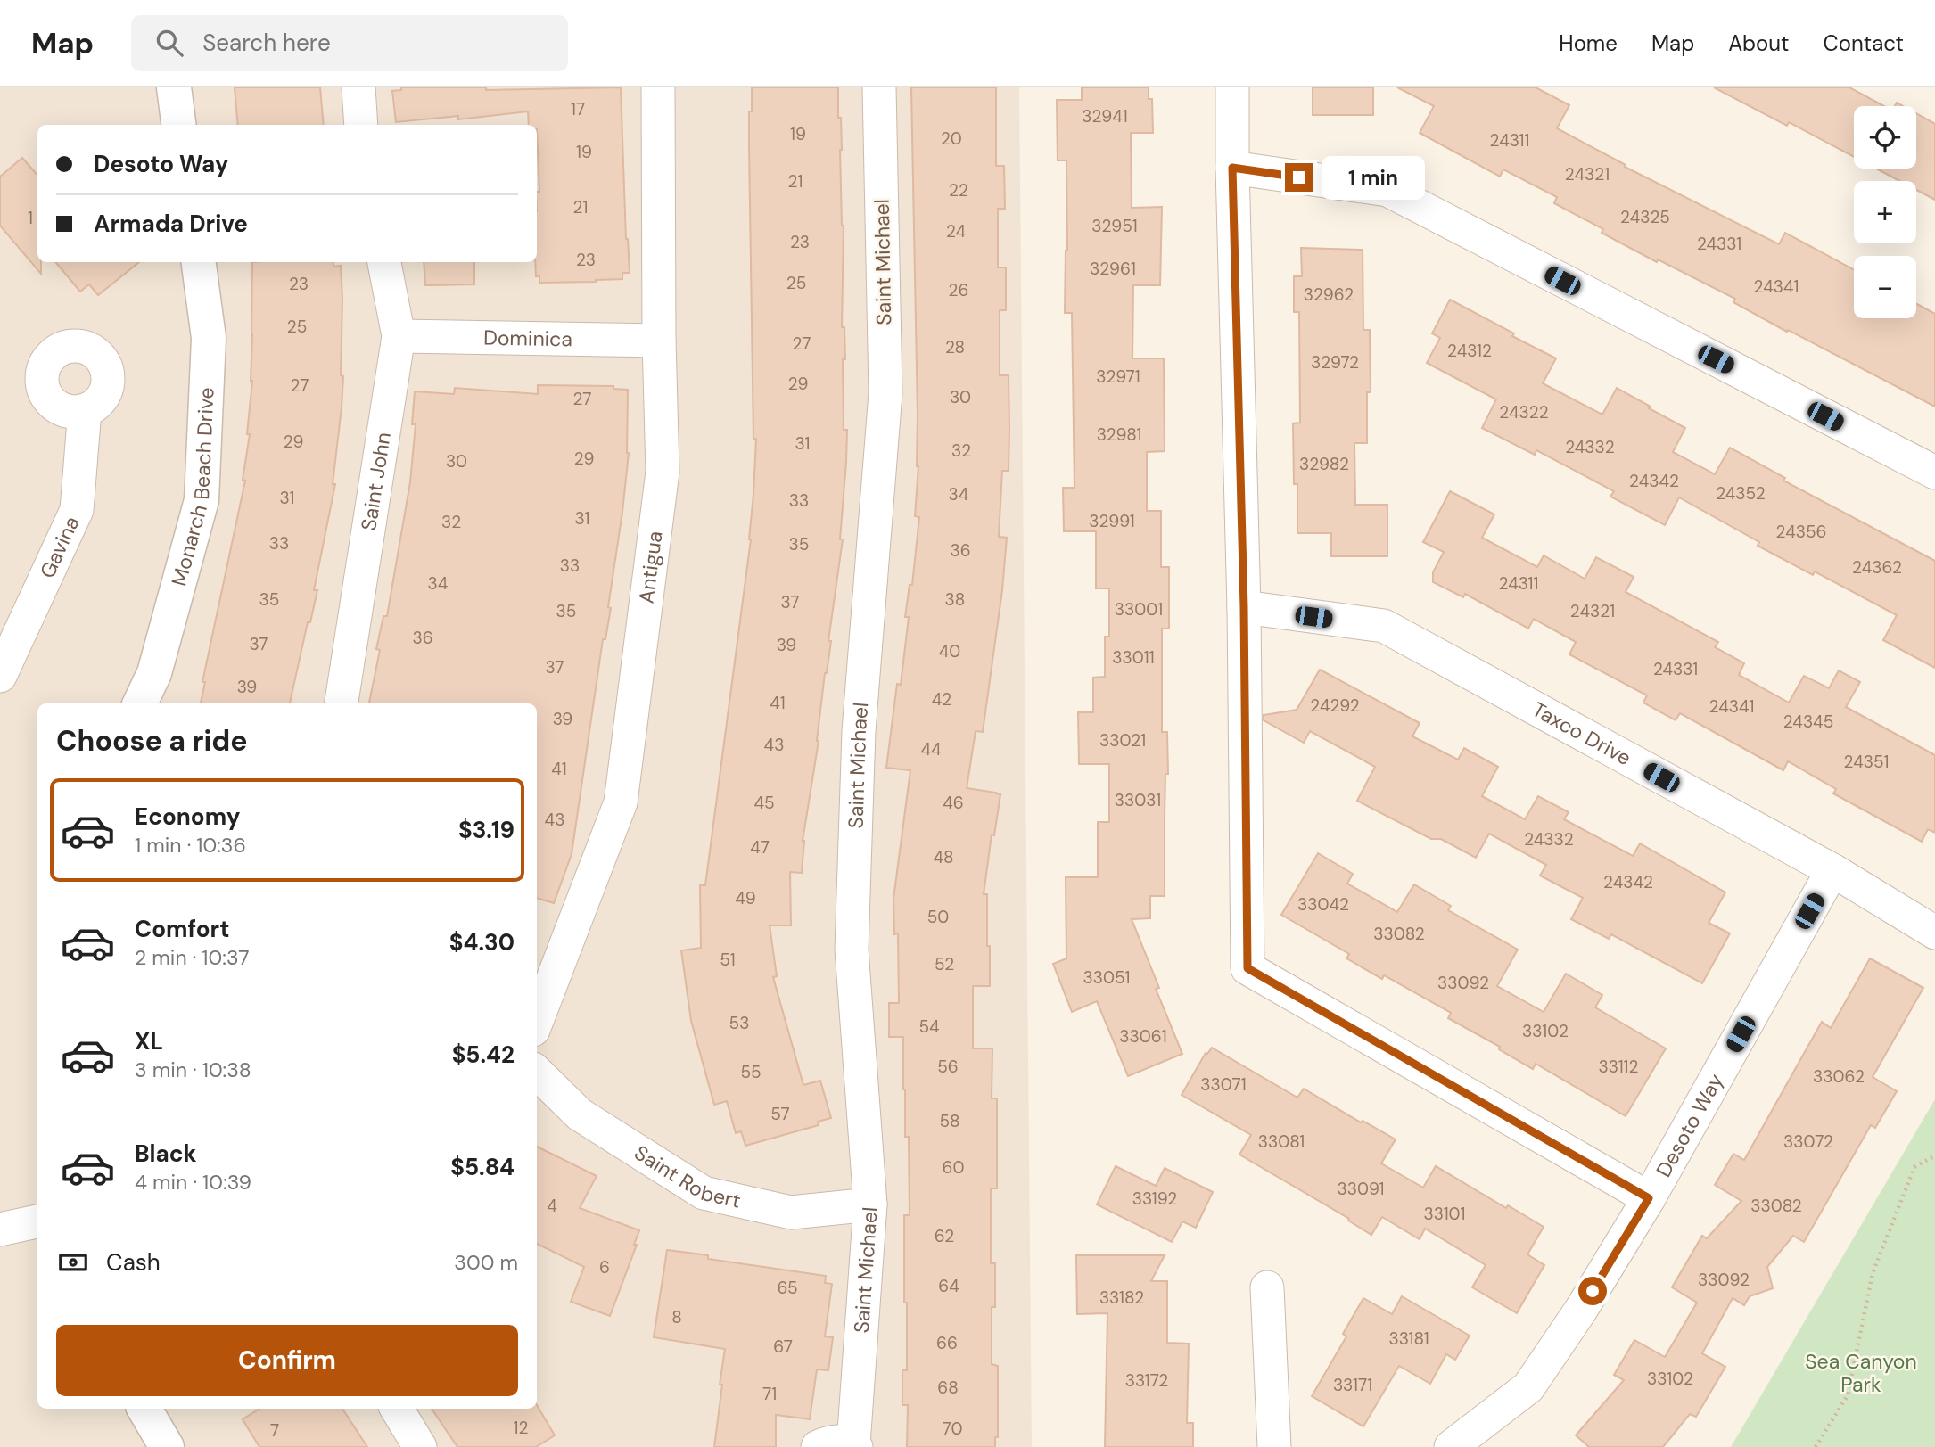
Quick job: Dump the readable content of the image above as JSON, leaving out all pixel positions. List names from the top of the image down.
{
  "streets": {
    "street": [
      "Saint Michael",
      "Dominica",
      "Saint John",
      "Monarch Beach Drive",
      "Gavina",
      "Antigua",
      "Taxco Drive",
      "Desoto Way",
      "Saint Robert"
    ]
  },
  "crossings": [
    ["Saint Michael", "Saint Robert"],
    ["Dominica", "Saint John"],
    ["Dominica", "Antigua"],
    ["Taxco Drive", "Desoto Way"]
  ],
  "parks": ["Sea Canyon Park"],
  "house_numbers": [
    "17",
    "32941",
    "19",
    "20",
    "24311",
    "19",
    "24321",
    "21",
    "22",
    "21",
    "24325",
    "1",
    "32951",
    "24",
    "23",
    "24331",
    "23",
    "32961",
    "25",
    "23",
    "24341",
    "26",
    "32962",
    "25",
    "27",
    "28",
    "24312",
    "32972",
    "32971",
    "29",
    "27",
    "30",
    "27",
    "24322",
    "32981",
    "29",
    "31",
    "24332",
    "32",
    "29",
    "30",
    "32982",
    "24342",
    "24352",
    "34",
    "31",
    "33",
    "31",
    "32991",
    "32",
    "24356",
    "33",
    "35",
    "36",
    "33",
    "24362",
    "34",
    "24311",
    "35",
    "38",
    "37",
    "33001",
    "35",
    "24321",
    "36",
    "37",
    "39",
    "40",
    "33011",
    "37",
    "24331",
    "39",
    "42",
    "41",
    "24292",
    "24341",
    "39",
    "24345",
    "33021",
    "43",
    "44",
    "24351",
    "41",
    "33031",
    "45",
    "46",
    "43",
    "24332",
    "47",
    "48",
    "24342",
    "49",
    "33042",
    "50",
    "33082",
    "51",
    "52",
    "33051",
    "33092",
    "53",
    "54",
    "33102",
    "33061",
    "56",
    "33112",
    "55",
    "33062",
    "33071",
    "57",
    "58",
    "33081",
    "33072",
    "60",
    "33091",
    "33192",
    "4",
    "33082",
    "33101",
    "62",
    "6",
    "33092",
    "64",
    "65",
    "33182",
    "8",
    "33181",
    "66",
    "67",
    "33102",
    "33172",
    "33171",
    "68",
    "71",
    "12",
    "70",
    "7"
  ],
  "page": {
    "header": "Map",
    "search": "Search here",
    "nav": [
      "Home",
      "Map",
      "About",
      "Contact"
    ],
    "map_buttons": ["+", "−"],
    "banner": ["Desoto Way", "Armada Drive"],
    "bubble": "1 min",
    "heading": "Choose a ride",
    "list": [
      {
        "name": "Economy",
        "note": "1 min · 10:36",
        "value": "$3.19"
      },
      {
        "name": "Comfort",
        "note": "2 min · 10:37",
        "value": "$4.30"
      },
      {
        "name": "XL",
        "note": "3 min · 10:38",
        "value": "$5.42"
      },
      {
        "name": "Black",
        "note": "4 min · 10:39",
        "value": "$5.84"
      }
    ],
    "pay": ["Cash", "300 m"],
    "buttons": "Confirm"
  }
}
